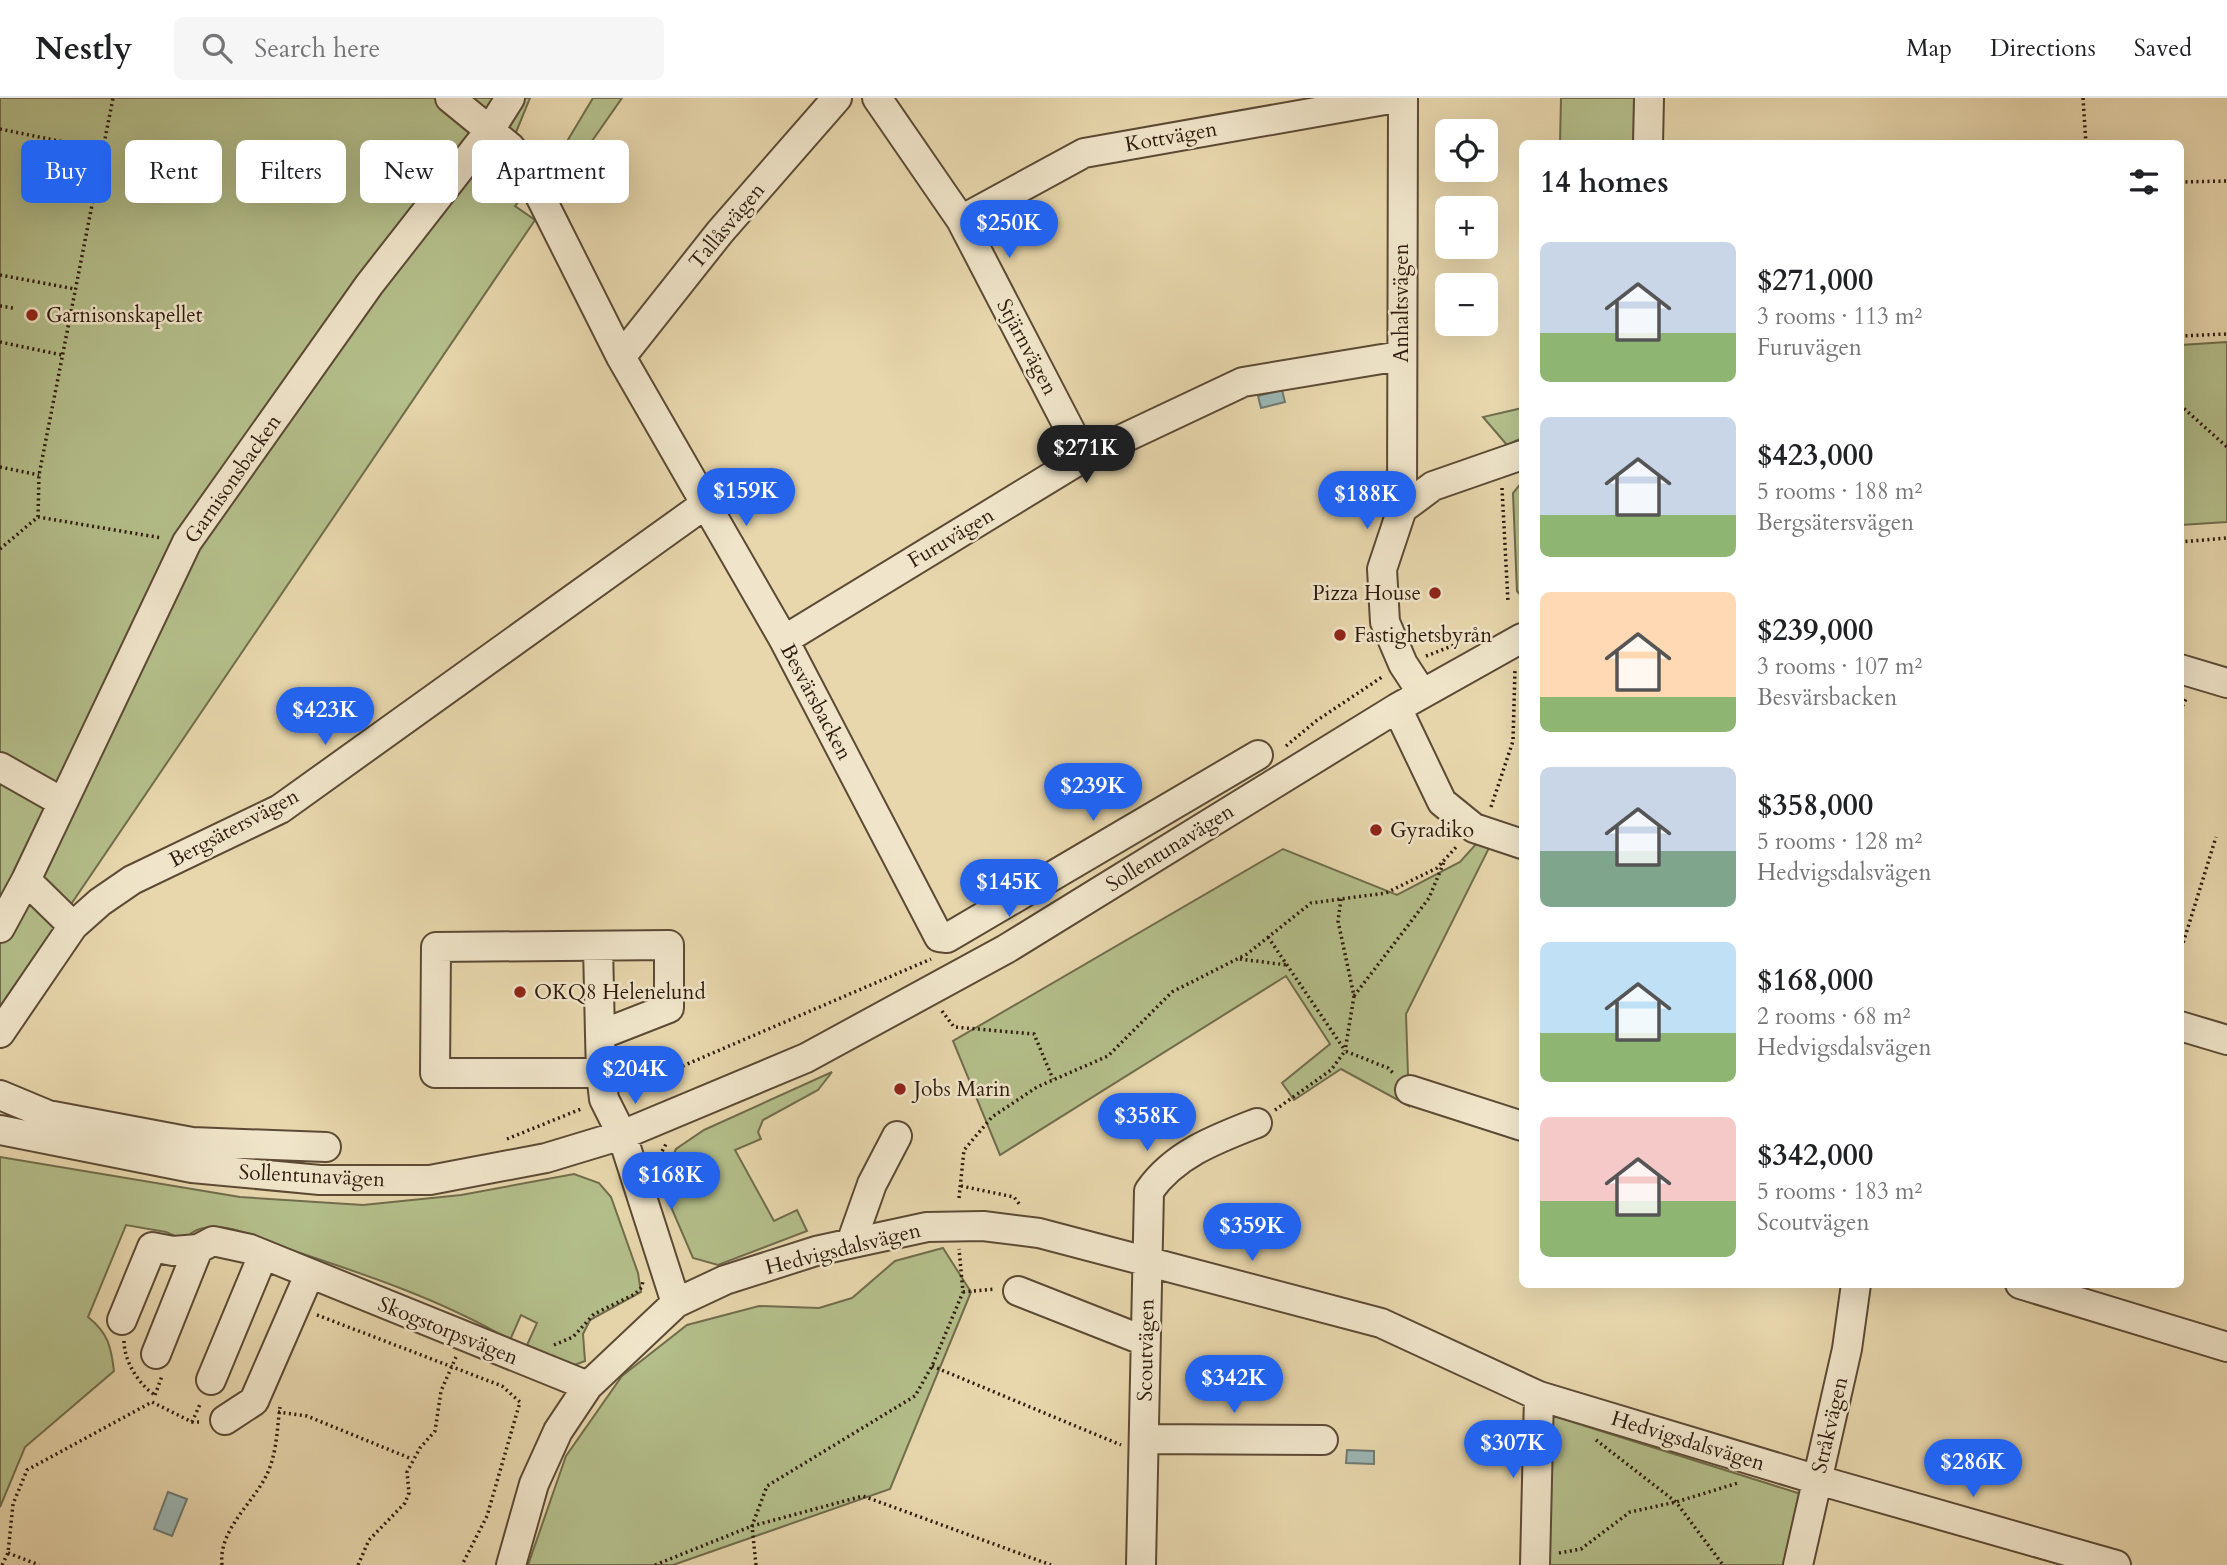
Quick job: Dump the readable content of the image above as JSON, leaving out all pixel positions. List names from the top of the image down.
{
  "streets": {
    "street": [
      "Kottvägen",
      "Tallåsvägen",
      "Anhaltsvägen",
      "Stjärnvägen",
      "Garnisonsbacken",
      "Furuvägen",
      "Besvärsbacken",
      "Bergsätersvägen",
      "Sollentunavägen",
      "Hedvigsdalsvägen",
      "Skogstorpsvägen",
      "Scoutvägen",
      "Stråkvägen"
    ]
  },
  "crossings": [
    ["Kottvägen", "Stjärnvägen"],
    ["Tallåsvägen", "Besvärsbacken"],
    ["Anhaltsvägen", "Furuvägen"],
    ["Anhaltsvägen", "Sollentunavägen"],
    ["Stjärnvägen", "Furuvägen"],
    ["Garnisonsbacken", "Besvärsbacken"],
    ["Furuvägen", "Besvärsbacken"],
    ["Besvärsbacken", "Bergsätersvägen"],
    ["Hedvigsdalsvägen", "Scoutvägen"],
    ["Hedvigsdalsvägen", "Stråkvägen"]
  ],
  "places": [
    "Garnisonskapellet",
    "Pizza House",
    "Fastighetsbyrån",
    "Gyradiko",
    "OKQ8 Helenelund",
    "Jobs Marin"
  ],
  "page": {
    "header": "Nestly",
    "search": "Search here",
    "nav": ["Map", "Directions", "Saved"],
    "map_buttons": ["+", "−"],
    "chip": [
      "Buy",
      "Rent",
      "Filters",
      "New",
      "Apartment"
    ],
    "heading": "14 homes",
    "price": [
      "$250K",
      "$271K",
      "$159K",
      "$188K",
      "$423K",
      "$239K",
      "$145K",
      "$204K",
      "$358K",
      "$168K",
      "$359K",
      "$342K",
      "$307K",
      "$286K"
    ],
    "list": [
      {
        "name": "$271,000",
        "note": "3 rooms · 113 m² · Furuvägen"
      },
      {
        "name": "$423,000",
        "note": "5 rooms · 188 m² · Bergsätersvägen"
      },
      {
        "name": "$239,000",
        "note": "3 rooms · 107 m² · Besvärsbacken"
      },
      {
        "name": "$358,000",
        "note": "5 rooms · 128 m² · Hedvigsdalsvägen"
      },
      {
        "name": "$168,000",
        "note": "2 rooms · 68 m² · Hedvigsdalsvägen"
      },
      {
        "name": "$342,000",
        "note": "5 rooms · 183 m² · Scoutvägen"
      }
    ]
  }
}
